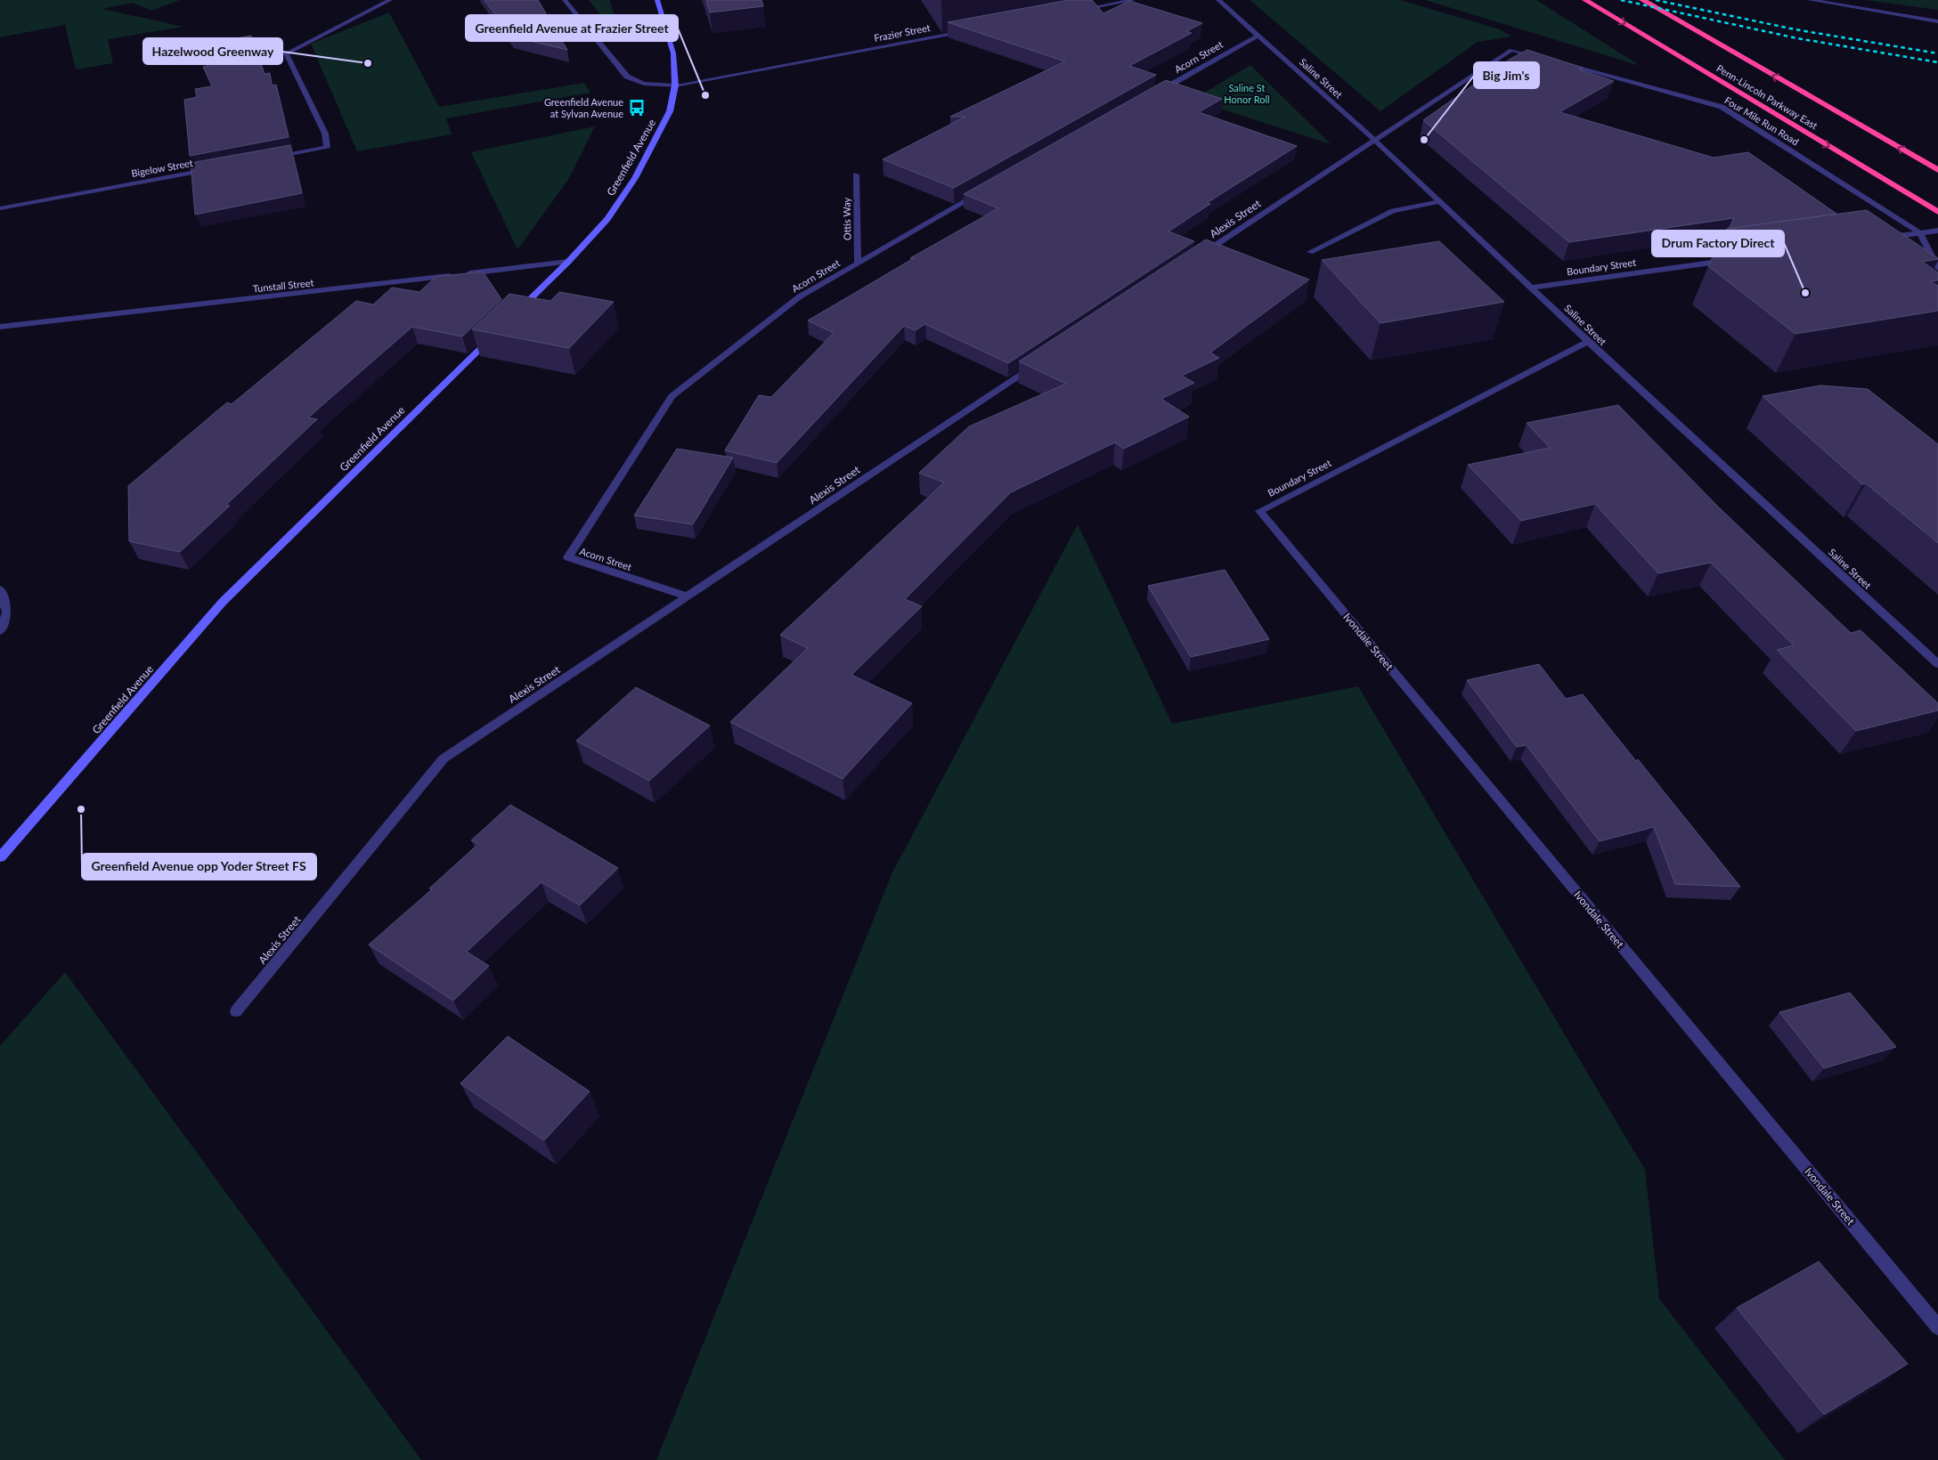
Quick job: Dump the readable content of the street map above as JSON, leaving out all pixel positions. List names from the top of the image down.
{
  "streets": {
    "highway": ["Penn-Lincoln Parkway East"],
    "main road": ["Greenfield Avenue"],
    "street": [
      "Frazier Street",
      "Acorn Street",
      "Saline Street",
      "Four Mile Run Road",
      "Bigelow Street",
      "Ottis Way",
      "Alexis Street",
      "Boundary Street",
      "Tunstall Street",
      "Ivondale Street"
    ]
  },
  "crossings": [
    ["Frazier Street", "Greenfield Avenue"],
    ["Acorn Street", "Saline Street"],
    ["Acorn Street", "Ottis Way"],
    ["Acorn Street", "Alexis Street"],
    ["Saline Street", "Alexis Street"],
    ["Saline Street", "Boundary Street"],
    ["Greenfield Avenue", "Tunstall Street"],
    ["Boundary Street", "Ivondale Street"]
  ],
  "parks": ["Saline St Honor Roll"],
  "places": {
    "other": [
      "Hazelwood Greenway",
      "Greenfield Avenue at Frazier Street",
      "Big Jim's",
      "Drum Factory Direct",
      "Greenfield Avenue opp Yoder Street FS"
    ],
    "bus stop": ["Greenfield Avenue at Sylvan Avenue"]
  }
}
